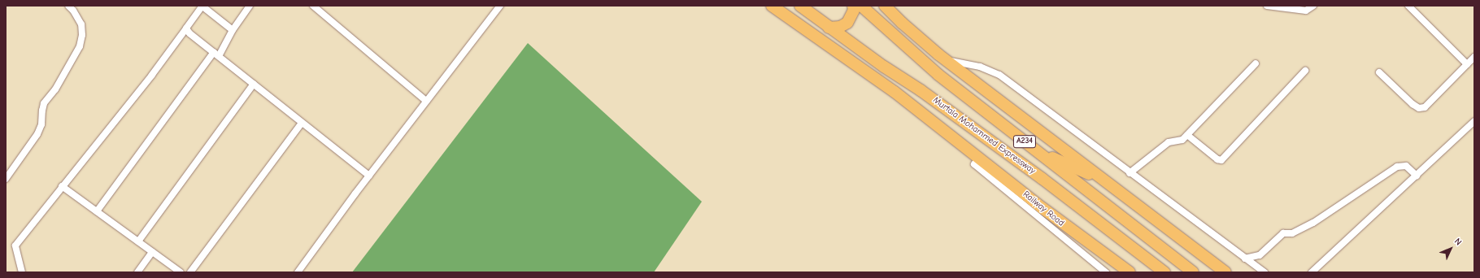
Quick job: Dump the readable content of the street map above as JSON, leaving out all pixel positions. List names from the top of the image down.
{
  "streets": {
    "highway": ["Murtala Mohammed Expressway", "A234"],
    "street": ["Railway Road"]
  },
  "crossings": [
    ["Murtala Mohammed Expressway", "Railway Road"]
  ],
  "north": "top right"
}
